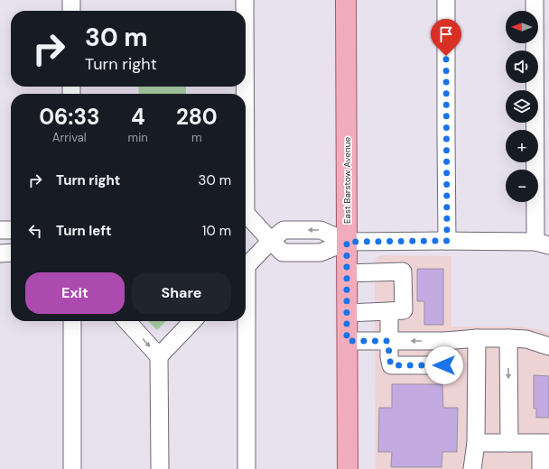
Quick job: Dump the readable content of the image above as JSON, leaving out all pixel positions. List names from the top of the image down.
{
  "streets": {
    "main road": ["East Barstow Avenue"]
  },
  "north": "left",
  "page": {
    "map_buttons": ["+", "−"],
    "turn": ["30 m", "Turn right"],
    "eta": [
      "06:33",
      "Arrival",
      "4",
      "min",
      "280",
      "m"
    ],
    "list": [
      {
        "name": "Turn right",
        "value": "30 m"
      },
      {
        "name": "Turn left",
        "value": "10 m"
      }
    ],
    "buttons": ["Exit", "Share"]
  }
}
